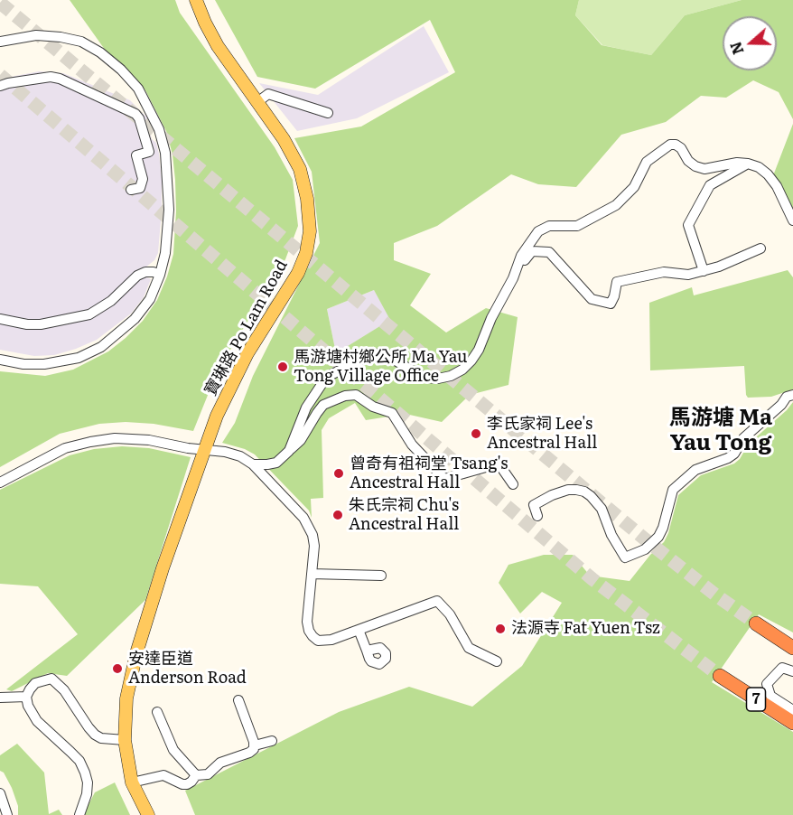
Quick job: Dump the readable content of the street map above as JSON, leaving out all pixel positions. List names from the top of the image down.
{
  "streets": {
    "highway": ["7"],
    "main road": ["寶琳路 Po Lam Road"]
  },
  "districts": ["馬游塘 Ma Yau Tong"],
  "places": [
    "馬游塘村鄉公所 Ma Yau Tong Village Office",
    "李氏家祠 Lee's Ancestral Hall",
    "曾奇有祖祠堂 Tsang's Ancestral Hall",
    "朱氏宗祠 Chu's Ancestral Hall",
    "法源寺 Fat Yuen Tsz",
    "安達臣道 Anderson Road"
  ],
  "north": "left"
}
